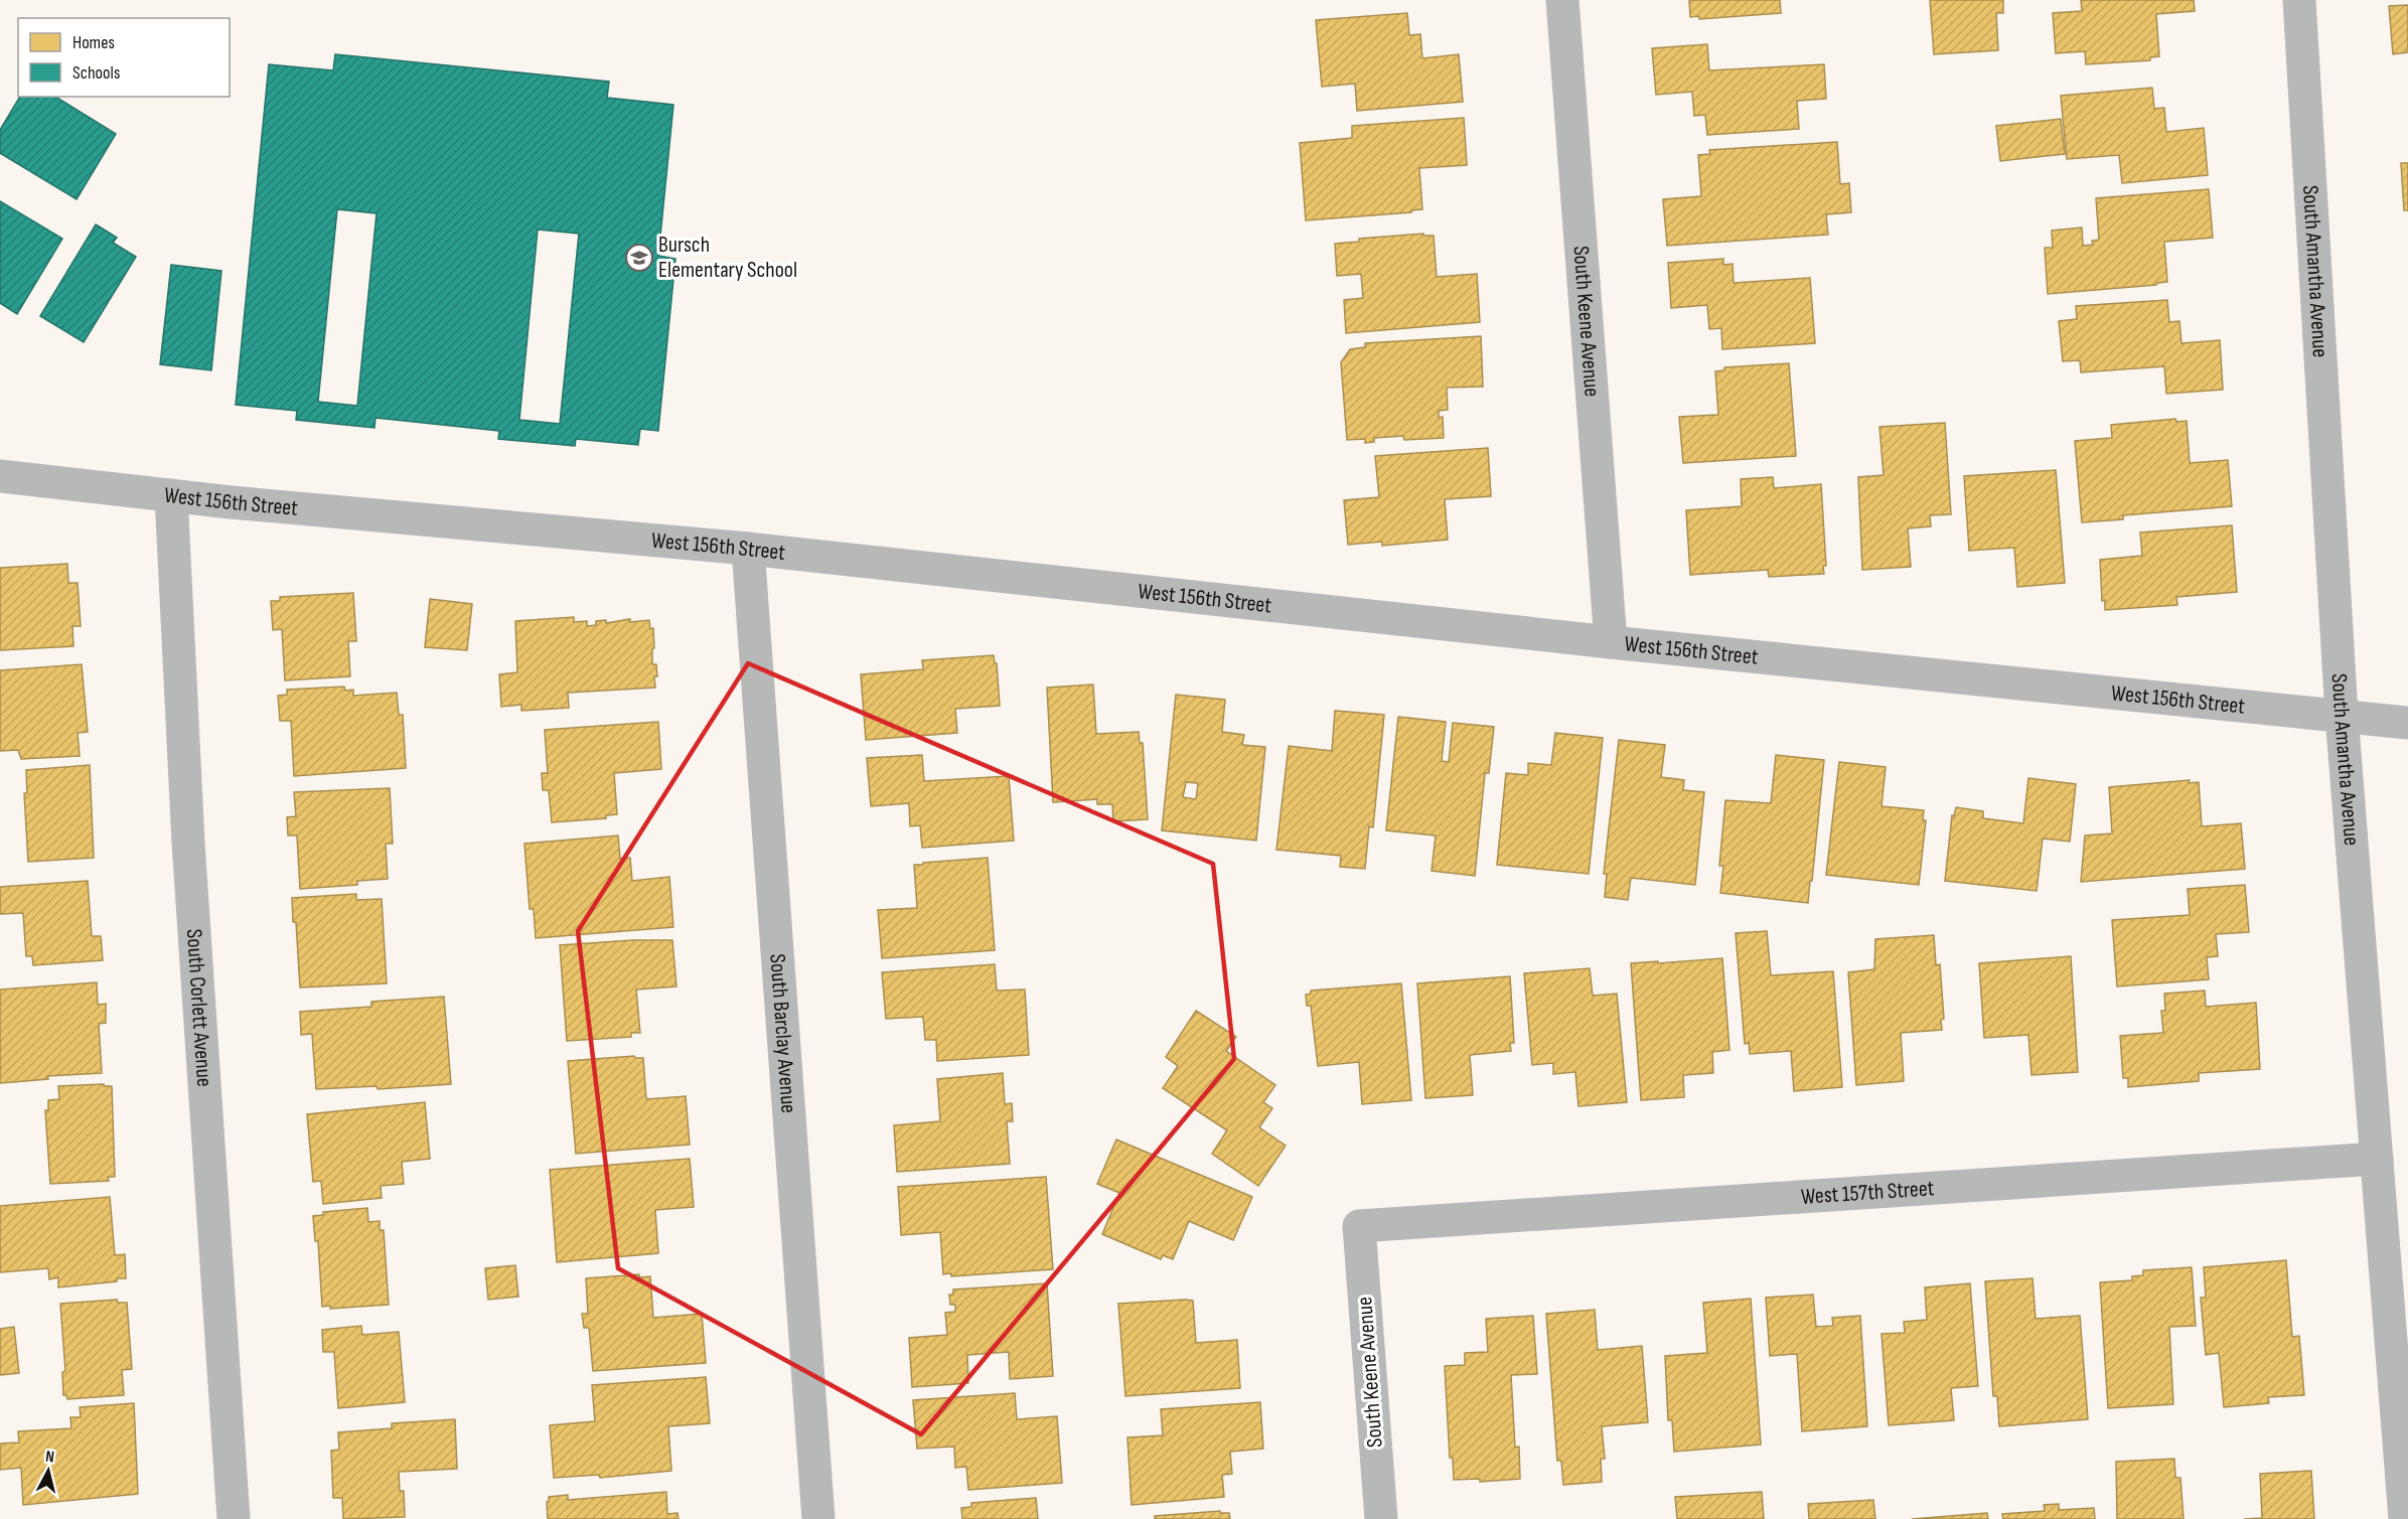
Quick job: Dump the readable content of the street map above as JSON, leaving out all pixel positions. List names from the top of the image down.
{
  "streets": {
    "street": [
      "South Amantha Avenue",
      "South Keene Avenue",
      "West 156th Street",
      "South Corlett Avenue",
      "South Barclay Avenue",
      "West 157th Street"
    ]
  },
  "crossings": [
    ["South Amantha Avenue", "West 156th Street"],
    ["South Amantha Avenue", "West 157th Street"],
    ["South Keene Avenue", "West 156th Street"],
    ["South Keene Avenue", "West 157th Street"],
    ["West 156th Street", "South Corlett Avenue"],
    ["West 156th Street", "South Barclay Avenue"]
  ],
  "places": {
    "school or university": ["Bursch Elementary School"]
  },
  "legend": ["Homes", "Schools"],
  "north": "top"
}
